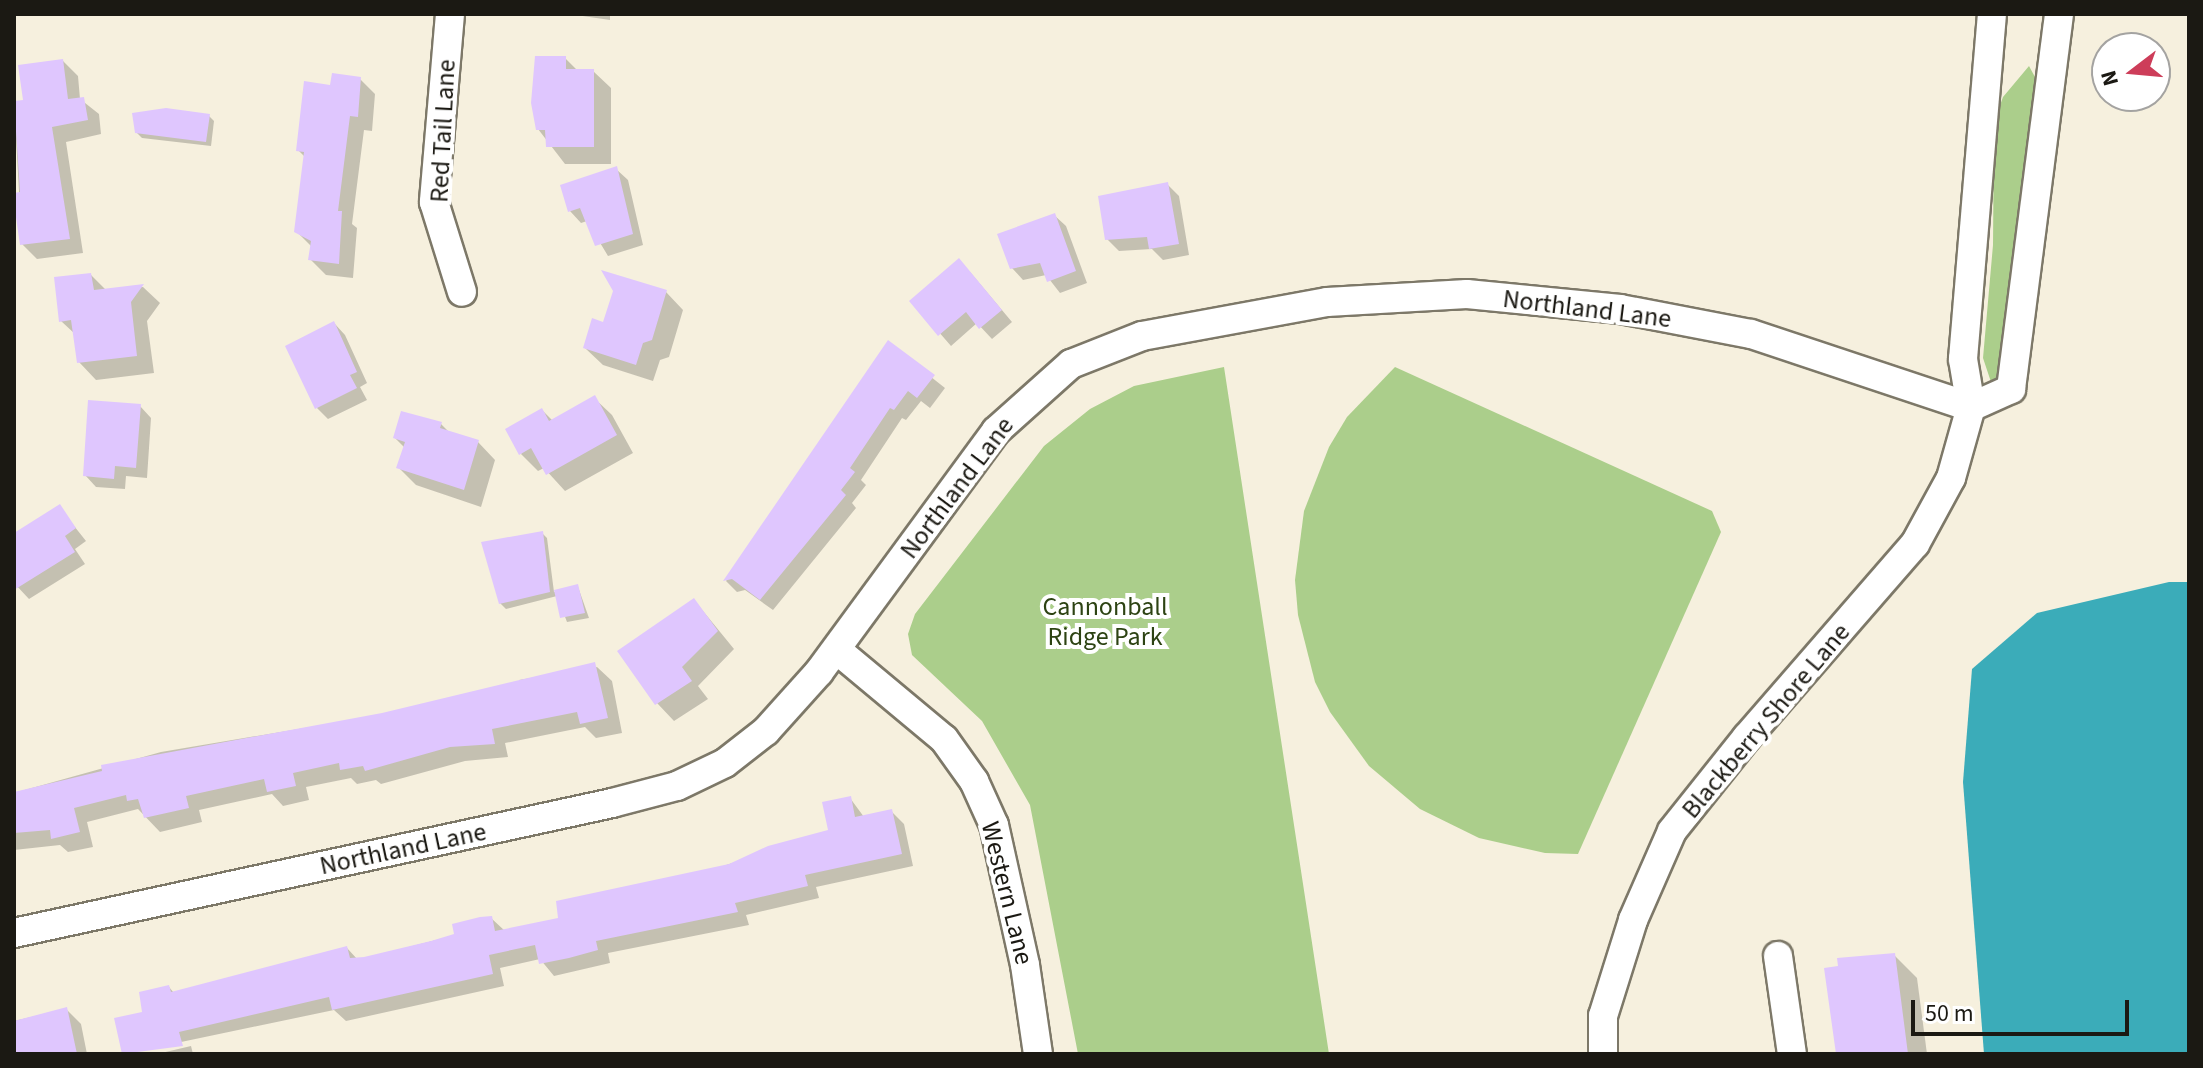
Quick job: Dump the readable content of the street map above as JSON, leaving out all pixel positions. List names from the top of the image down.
{
  "streets": {
    "street": [
      "Red Tail Lane",
      "Northland Lane",
      "Blackberry Shore Lane",
      "Western Lane"
    ]
  },
  "crossings": [
    ["Northland Lane", "Blackberry Shore Lane"],
    ["Northland Lane", "Western Lane"]
  ],
  "parks": ["Cannonball Ridge Park"],
  "scale_bar": "50 m",
  "north": "left"
}
